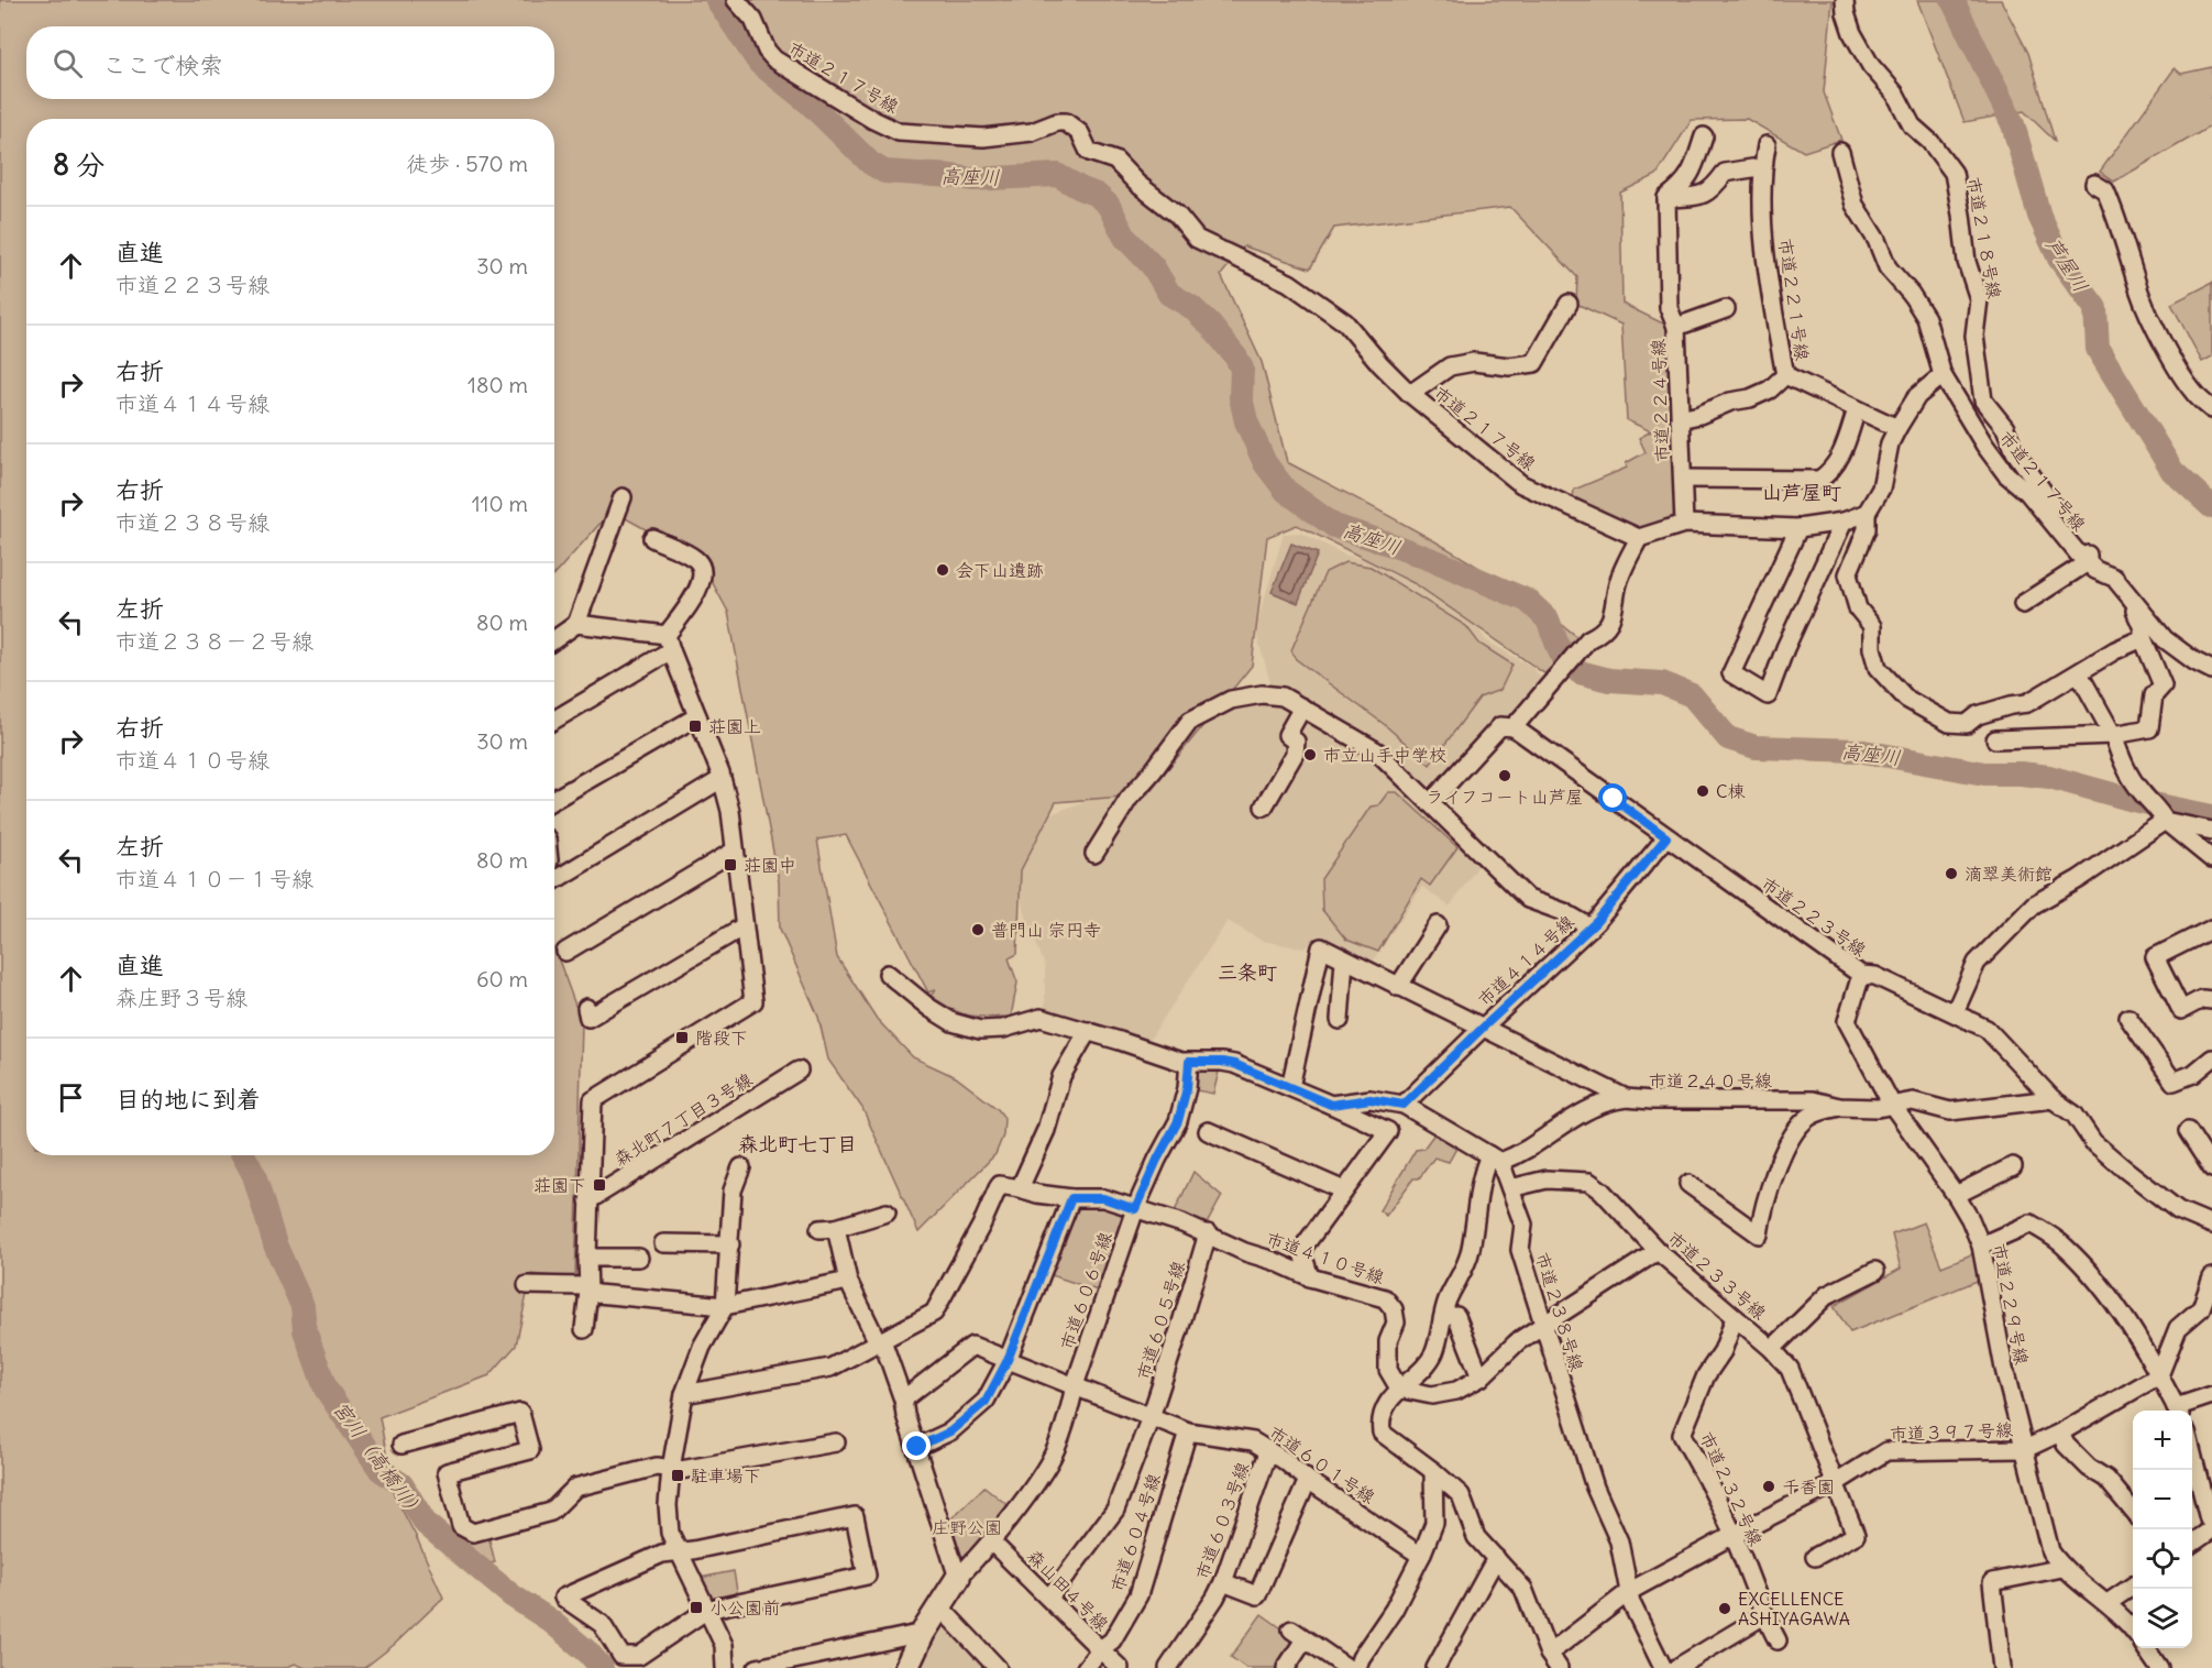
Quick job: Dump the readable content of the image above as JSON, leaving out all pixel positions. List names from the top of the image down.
{
  "streets": {
    "street": [
      "市道２１７号線",
      "市道２１８号線",
      "市道２２１号線",
      "市道２２４号線",
      "市道２２３号線",
      "市道４１４号線",
      "市道２４０号線",
      "森北町７丁目３号線",
      "市道４１０号線",
      "市道２３３号線",
      "市道６０６号線",
      "市道２２９号線",
      "市道２３８号線",
      "市道６０５号線",
      "市道３９７号線",
      "市道６０１号線",
      "市道２３２号線",
      "市道６０３号線",
      "市道６０４号線",
      "森山田４号線"
    ]
  },
  "crossings": [
    ["市道２１７号線", "市道２１８号線"],
    ["市道２２３号線", "市道４１４号線"],
    ["市道２２３号線", "市道２４０号線"],
    ["市道２２３号線", "市道２２９号線"],
    ["市道４１４号線", "市道２４０号線"],
    ["市道２４０号線", "市道２２９号線"],
    ["市道４１０号線", "市道６０６号線"],
    ["市道４１０号線", "市道６０５号線"],
    ["市道２３３号線", "市道２３８号線"],
    ["市道２３３号線", "市道３９７号線"],
    ["市道２３３号線", "市道２３２号線"],
    ["市道６０６号線", "市道６０１号線"],
    ["市道６０６号線", "森山田４号線"],
    ["市道２２９号線", "市道３９７号線"],
    ["市道２３８号線", "市道３９７号線"],
    ["市道６０５号線", "市道６０１号線"],
    ["市道６０５号線", "森山田４号線"],
    ["市道３９７号線", "市道２３２号線"],
    ["市道６０１号線", "市道６０３号線"],
    ["市道６０１号線", "市道６０４号線"],
    ["市道６０４号線", "森山田４号線"]
  ],
  "districts": ["山芦屋町", "三条町", "森北町七丁目"],
  "water": ["高座川", "芦屋川", "宮川（高橋川）"],
  "parks": ["庄野公園"],
  "places": {
    "other": [
      "会下山遺跡",
      "市立山手中学校",
      "ライフコート山芦屋",
      "C棟",
      "滴翠美術館",
      "普門山 宗円寺",
      "千香園",
      "EXCELLENCE ASHIYAGAWA"
    ],
    "transit": [
      "荘園上",
      "荘園中",
      "階段下",
      "荘園下",
      "駐車場下",
      "小公園前"
    ]
  },
  "page": {
    "search": "ここで検索",
    "heading": ["8 分", "徒歩 · 570 m"],
    "list": [
      ["直進", "市道２２３号線", "30 m"],
      ["右折", "市道４１４号線", "180 m"],
      ["右折", "市道２３８号線", "110 m"],
      ["左折", "市道２３８－２号線", "80 m"],
      ["右折", "市道４１０号線", "30 m"],
      ["左折", "市道４１０－１号線", "80 m"],
      ["直進", "森庄野３号線", "60 m"],
      "目的地に到着"
    ],
    "map_buttons": ["+", "−"]
  }
}
